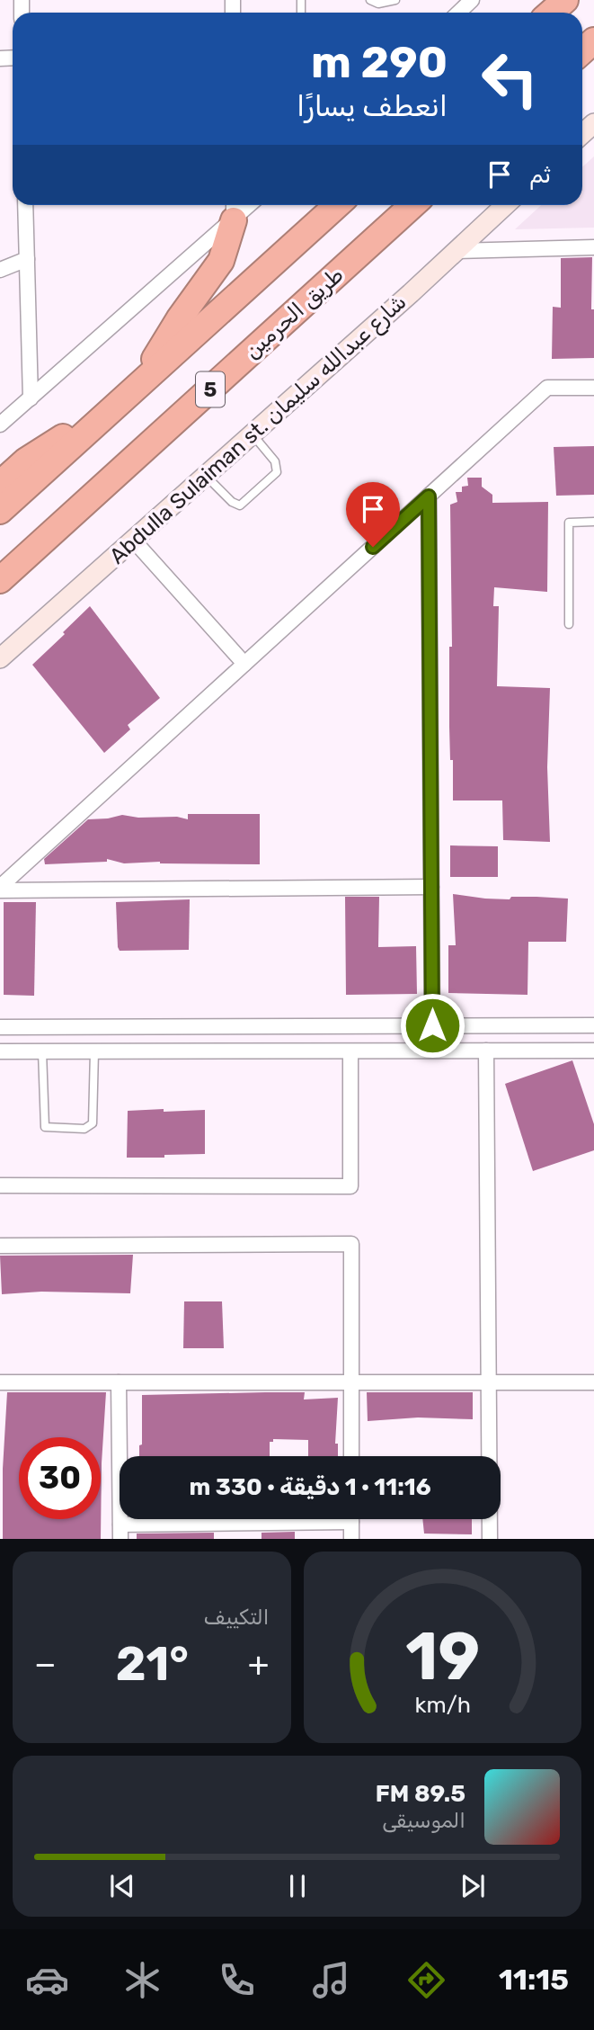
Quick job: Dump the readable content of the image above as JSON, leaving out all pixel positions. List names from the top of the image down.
{
  "streets": {
    "highway": ["طريق الحرمين", "5"],
    "main road": ["Abdulla Sulaiman st. شارع عبدالله سليمان"]
  },
  "page": {
    "turn": ["290 m", "انعطف يسارًا"],
    "then": "ثم",
    "limit": "30",
    "trip": "11:16 · 1 دقيقة · 330 m",
    "tile": "التكييف",
    "heat": ["−", "21°", "+"],
    "song": ["89.5 FM", "الموسيقى"],
    "tabs": "11:15",
    "gauge": ["19", "km/h"]
  }
}
